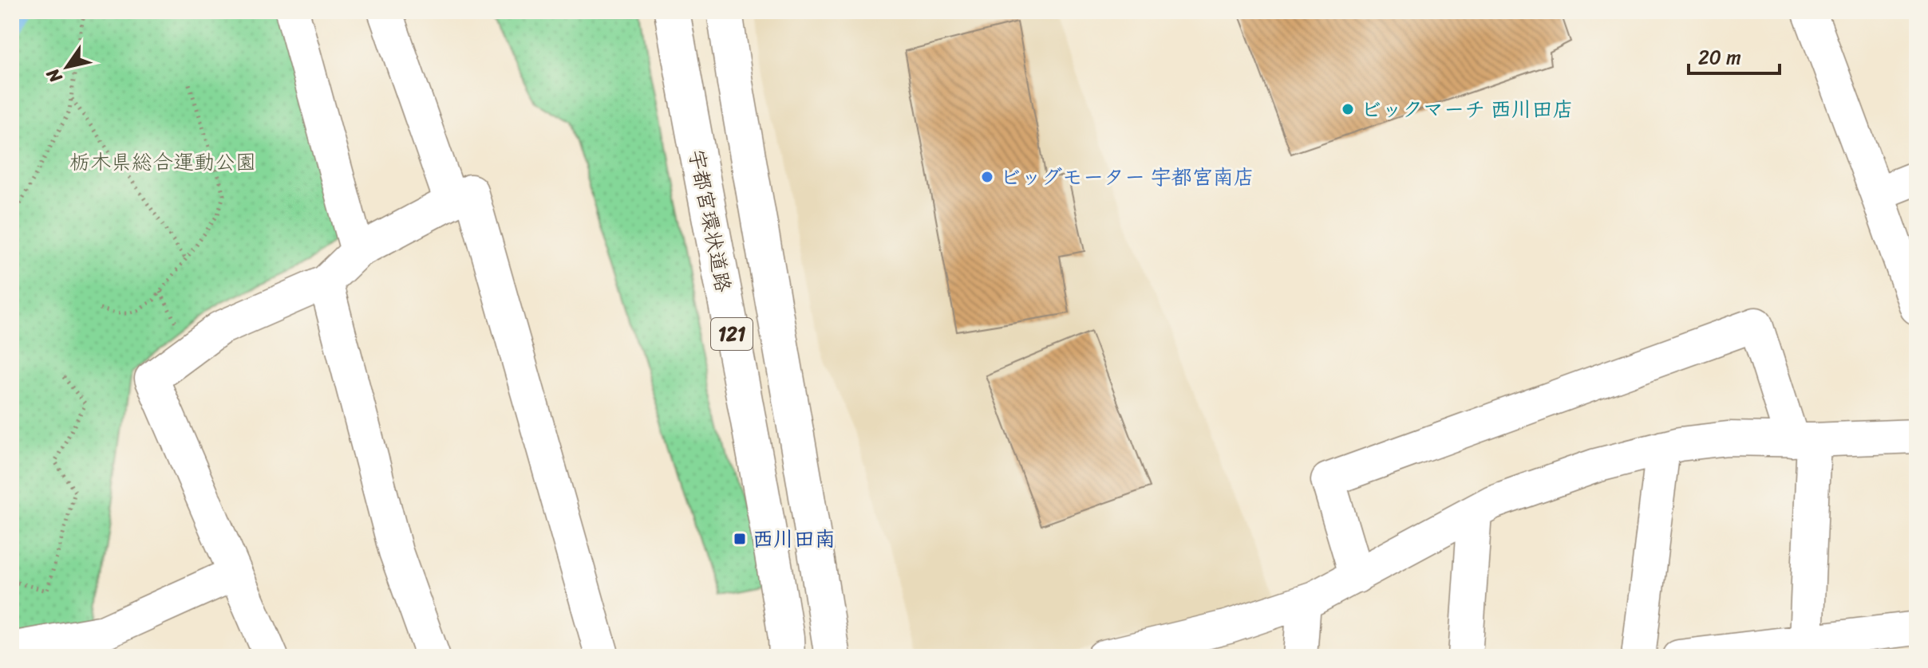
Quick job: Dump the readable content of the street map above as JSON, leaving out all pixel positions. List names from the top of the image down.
{
  "streets": {
    "highway": ["宇都宮環状道路", "121"]
  },
  "parks": ["栃木県総合運動公園"],
  "places": {
    "other": ["ビックマーチ 西川田店", "ビッグモーター 宇都宮南店"],
    "transit": ["西川田南"]
  },
  "scale_bar": "20 m",
  "north": "bottom left"
}
